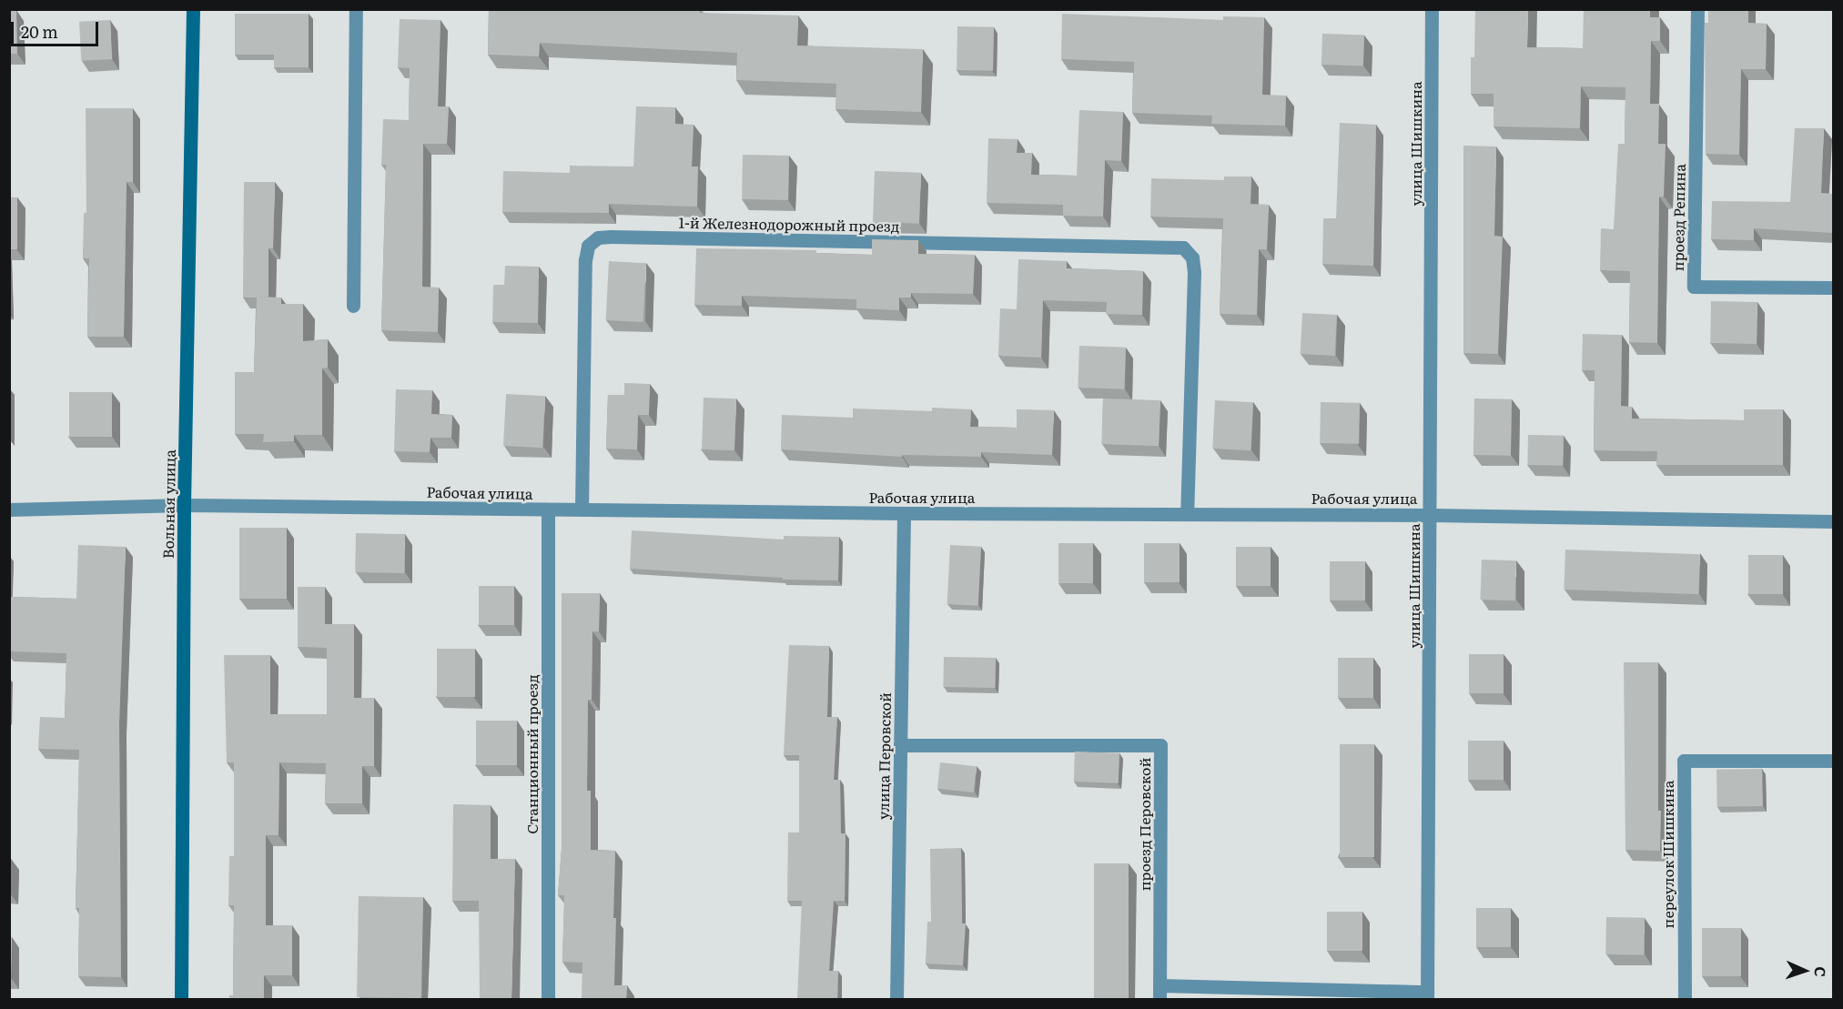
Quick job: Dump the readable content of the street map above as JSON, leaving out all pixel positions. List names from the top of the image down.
{
  "streets": {
    "street": [
      "улица Шишкина",
      "проезд Репина",
      "1-й Железнодорожный проезд",
      "Рабочая улица",
      "Вольная улица",
      "Станционный проезд",
      "улица Перовской",
      "проезд Перовской",
      "переулок Шишкина"
    ]
  },
  "crossings": [
    ["улица Шишкина", "Рабочая улица"],
    ["1-й Железнодорожный проезд", "Рабочая улица"],
    ["Рабочая улица", "Вольная улица"],
    ["Рабочая улица", "Станционный проезд"],
    ["Рабочая улица", "улица Перовской"],
    ["улица Перовской", "проезд Перовской"]
  ],
  "scale_bar": "20 m",
  "north": "right"
}
